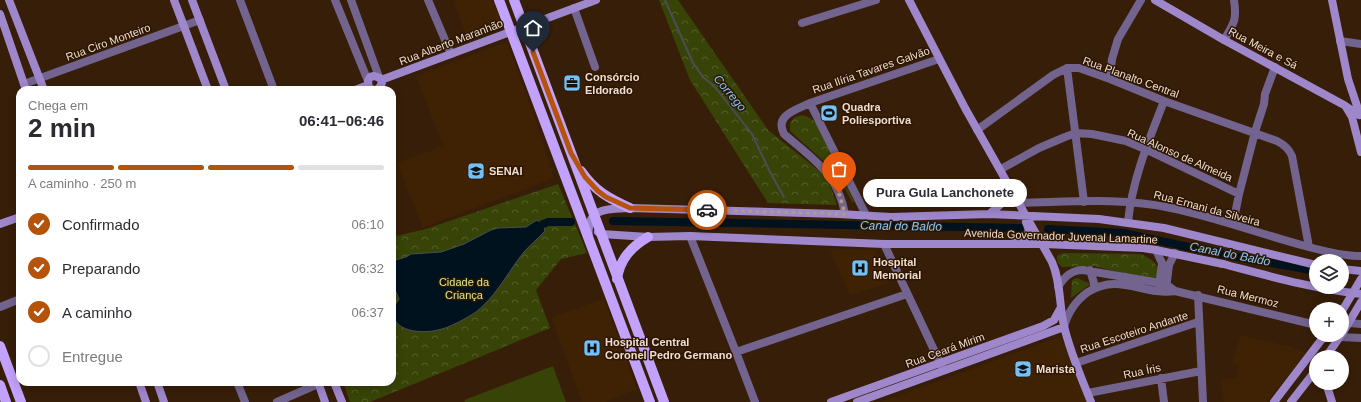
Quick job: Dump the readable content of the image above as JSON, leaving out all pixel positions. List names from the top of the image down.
{
  "streets": {
    "main road": [
      "Rua Alberto Maranhão",
      "Rua Meira e Sá",
      "Avenida Governador Juvenal Lamartine",
      "Rua Ceará Mirim"
    ],
    "street": [
      "Rua Ciro Monteiro",
      "Rua Ilíria Tavares Galvão",
      "Rua Planalto Central",
      "Rua Alonso de Almeida",
      "Rua Ernani da Silveira",
      "Rua Mermoz",
      "Rua Escoteiro Andante",
      "Rua Íris"
    ]
  },
  "crossings": [
    ["Rua Ilíria Tavares Galvão", "Avenida Governador Juvenal Lamartine"],
    ["Rua Planalto Central", "Rua Ernani da Silveira"]
  ],
  "water": ["Corrego", "Canal do Baldo"],
  "parks": ["Cidade da Criança"],
  "places": {
    "office": ["Consórcio Eldorado"],
    "sports": ["Quadra Poliesportiva"],
    "school or university": ["SENAI", "Marista"],
    "other": ["Pura Gula Lanchonete"],
    "hospital": ["Hospital Memorial", "Hospital Central Coronel Pedro Germano"]
  },
  "page": {
    "heading": ["2 min", "Chega em", "06:41–06:46"],
    "bar": "A caminho · 250 m",
    "bubble": "Pura Gula Lanchonete",
    "list": [
      ["Confirmado", "06:10"],
      ["Preparando", "06:32"],
      ["A caminho", "06:37"],
      "Entregue"
    ],
    "map_buttons": ["+", "−"]
  }
}
